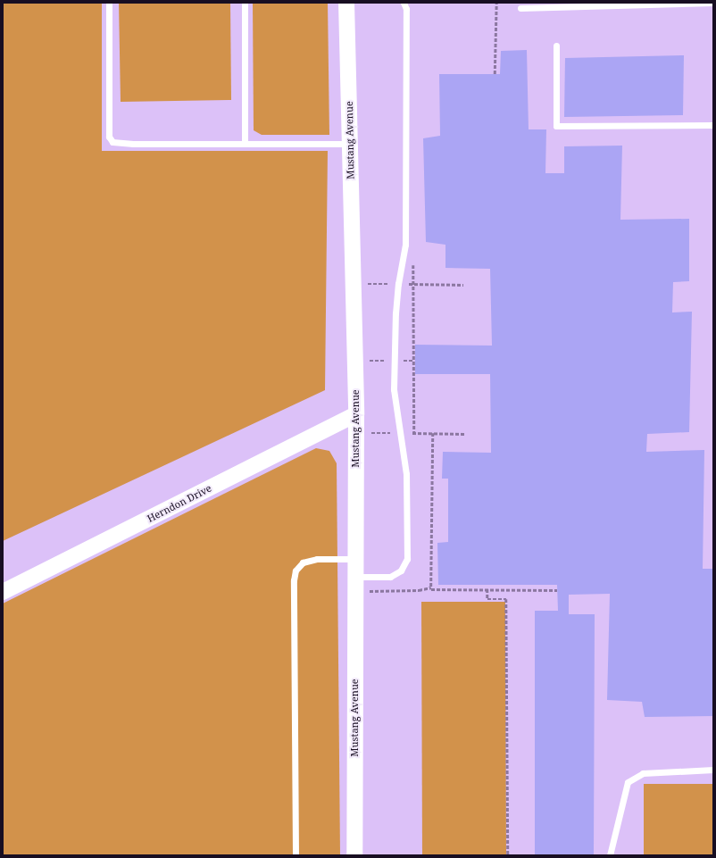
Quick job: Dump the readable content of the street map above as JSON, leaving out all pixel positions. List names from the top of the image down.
{
  "streets": {
    "street": ["Mustang Avenue", "Herndon Drive"]
  },
  "crossings": [
    ["Mustang Avenue", "Herndon Drive"]
  ]
}
